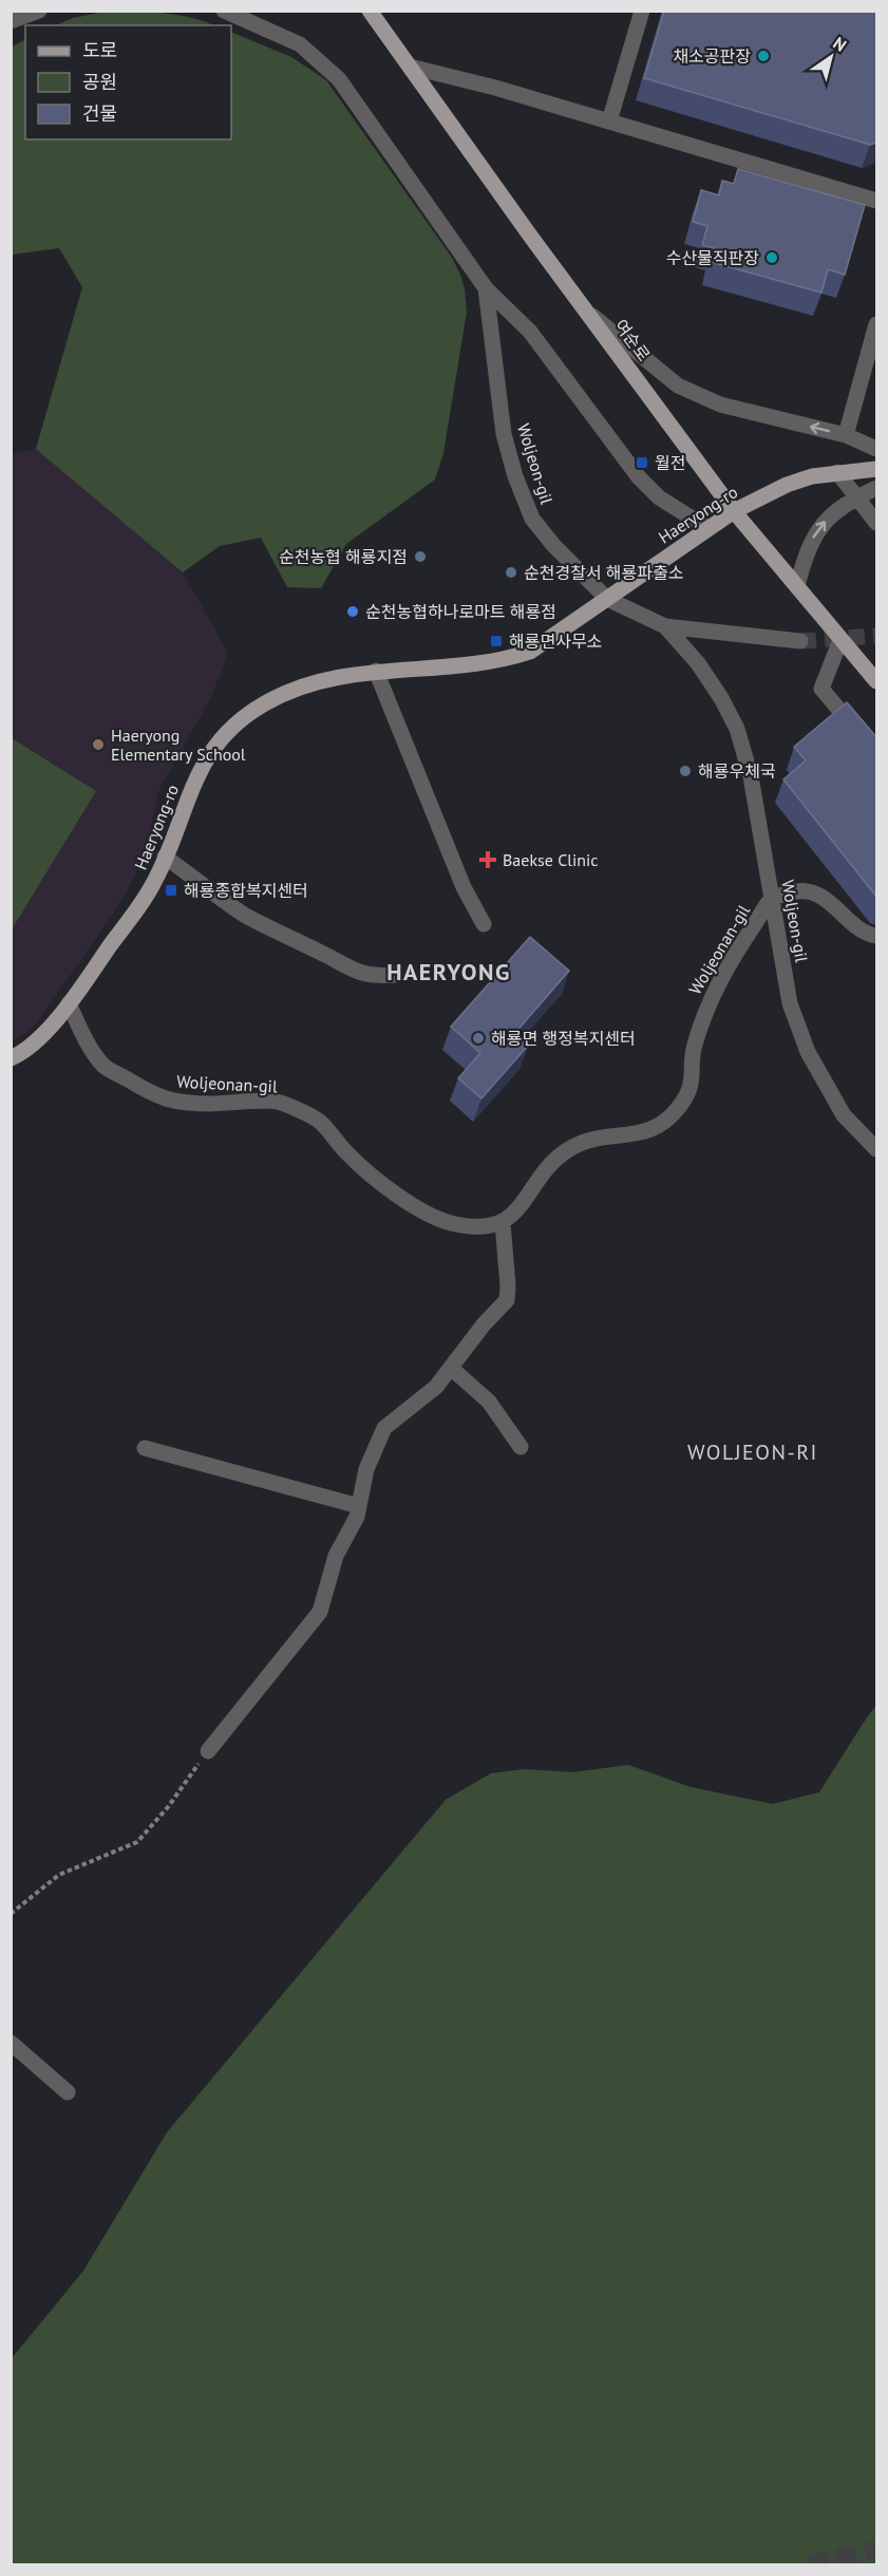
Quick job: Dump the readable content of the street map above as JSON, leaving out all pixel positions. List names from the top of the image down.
{
  "streets": {
    "main road": ["여순로", "Haeryong-ro"],
    "street": ["Woljeon-gil", "Woljeonan-gil"]
  },
  "crossings": [
    ["여순로", "Haeryong-ro"],
    ["Woljeon-gil", "Haeryong-ro"],
    ["Woljeon-gil", "Woljeonan-gil"],
    ["Haeryong-ro", "Woljeonan-gil"]
  ],
  "districts": ["HAERYONG", "WOLJEON-RI"],
  "places": {
    "other": [
      "채소공판장",
      "수산물직판장",
      "순천농협 해룡지점",
      "순천경찰서 해룡파출소",
      "순천농협하나로마트 해룡점",
      "Haeryong Elementary School",
      "해룡우체국",
      "해룡면 행정복지센터"
    ],
    "transit": ["월전", "해룡면사무소", "해룡종합복지센터"],
    "health": ["Baekse Clinic"]
  },
  "legend": ["도로", "공원", "건물"],
  "north": "top right"
}
